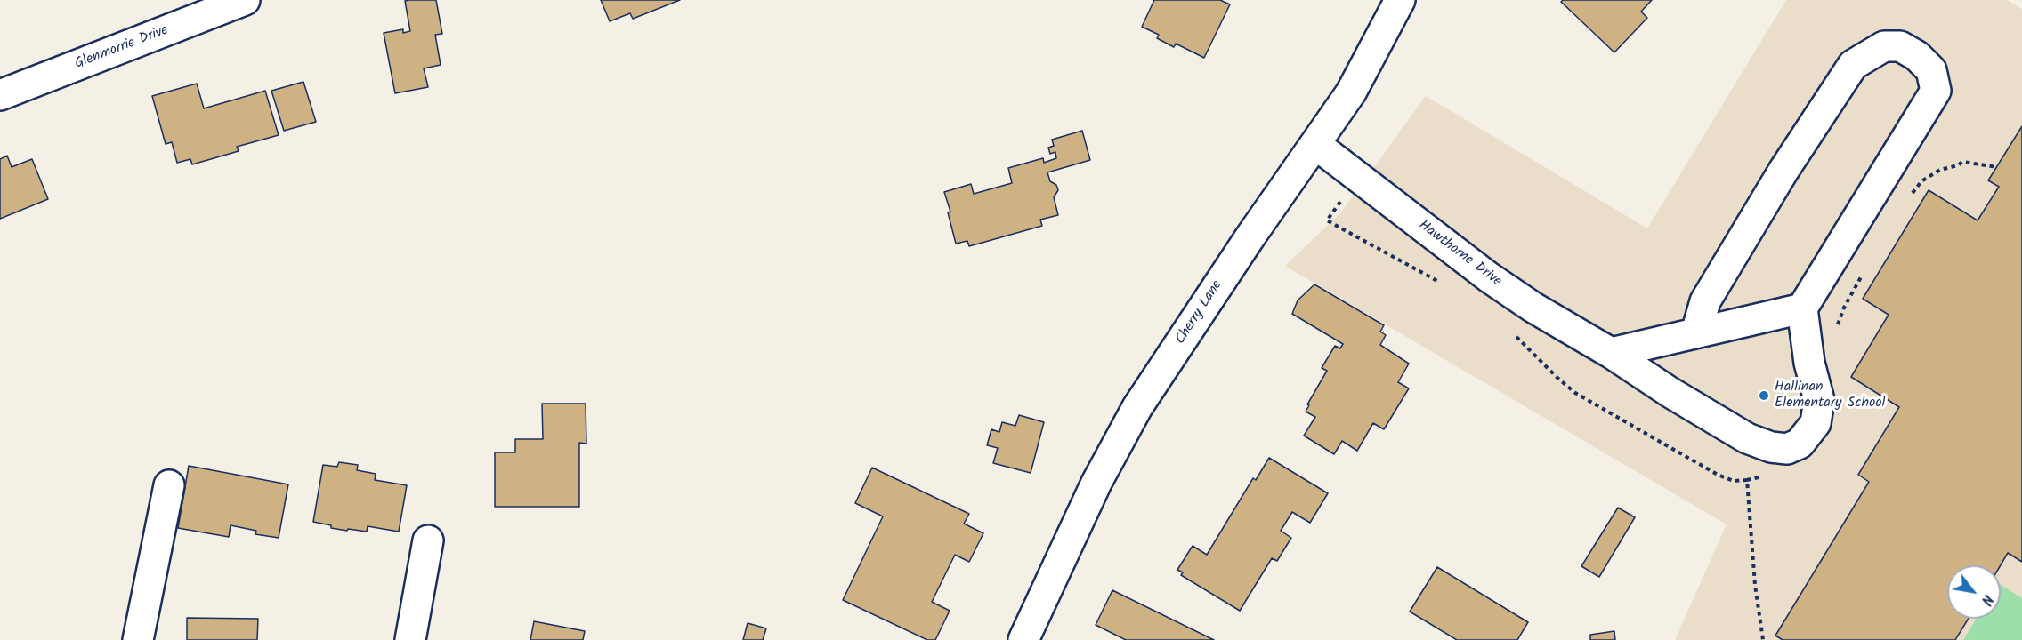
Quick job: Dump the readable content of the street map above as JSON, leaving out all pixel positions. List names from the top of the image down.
{
  "streets": {
    "street": ["Glenmorrie Drive", "Hawthorne Drive", "Cherry Lane"]
  },
  "crossings": [
    ["Hawthorne Drive", "Cherry Lane"]
  ],
  "places": ["Hallinan Elementary School"],
  "north": "bottom right"
}
